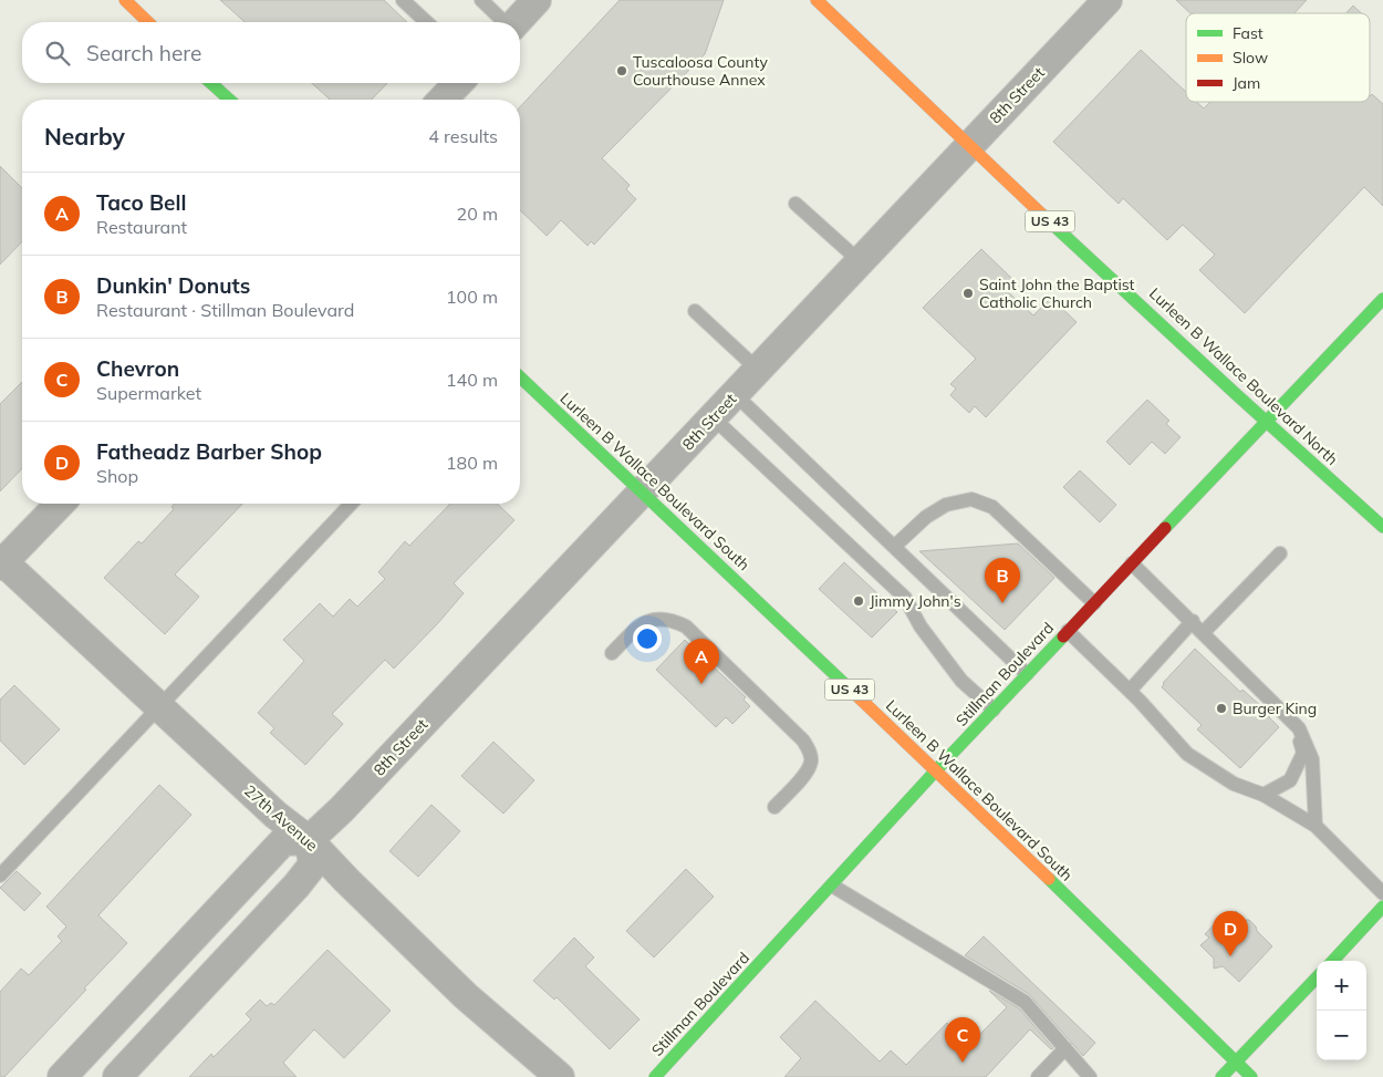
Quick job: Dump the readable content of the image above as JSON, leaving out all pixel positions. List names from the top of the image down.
{
  "streets": {
    "main road": [
      "US 43",
      "Lurleen B Wallace Boulevard North",
      "Lurleen B Wallace Boulevard South",
      "Stillman Boulevard"
    ],
    "street": ["8th Street", "27th Avenue"]
  },
  "crossings": [
    ["8th Street", "Lurleen B Wallace Boulevard North"],
    ["8th Street", "Lurleen B Wallace Boulevard South"],
    ["8th Street", "27th Avenue"],
    ["Lurleen B Wallace Boulevard North", "Stillman Boulevard"],
    ["Lurleen B Wallace Boulevard South", "Stillman Boulevard"]
  ],
  "places": [
    "Tuscaloosa County Courthouse Annex",
    "Saint John the Baptist Catholic Church",
    "Jimmy John's",
    "Burger King"
  ],
  "legend": ["Fast", "Slow", "Jam"],
  "page": {
    "search": "Search here",
    "heading": ["Nearby", "4 results"],
    "list": [
      {
        "mark": "A",
        "name": "Taco Bell",
        "note": "Restaurant",
        "value": "20 m"
      },
      {
        "mark": "B",
        "name": "Dunkin' Donuts",
        "note": "Restaurant · Stillman Boulevard",
        "value": "100 m"
      },
      {
        "mark": "C",
        "name": "Chevron",
        "note": "Supermarket",
        "value": "140 m"
      },
      {
        "mark": "D",
        "name": "Fatheadz Barber Shop",
        "note": "Shop",
        "value": "180 m"
      }
    ],
    "pins": [
      "B",
      "A",
      "D",
      "C"
    ],
    "map_buttons": ["+", "−"]
  }
}
